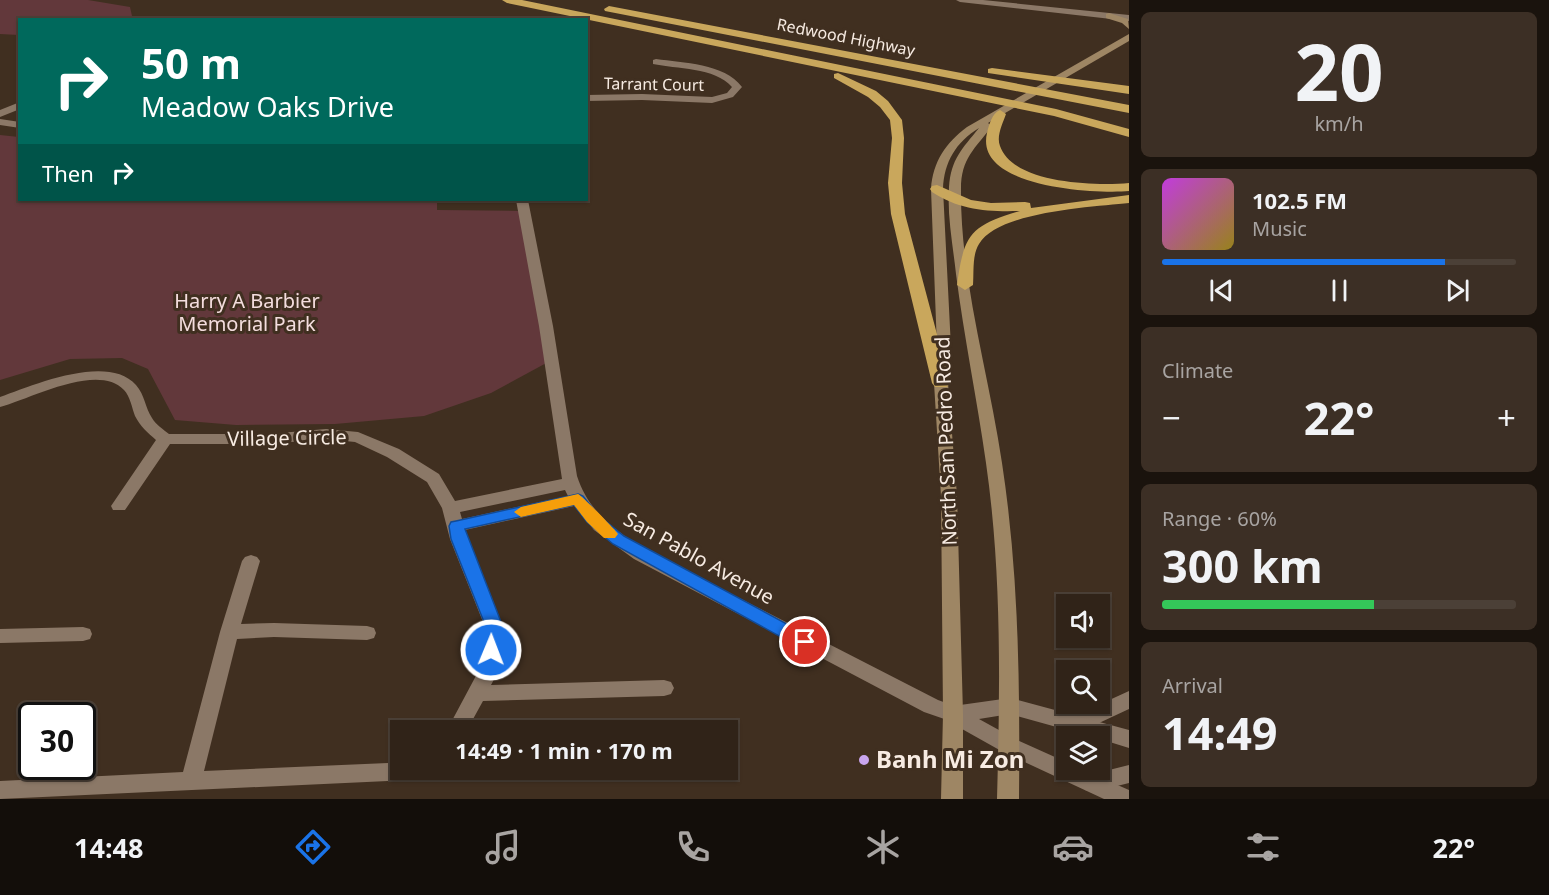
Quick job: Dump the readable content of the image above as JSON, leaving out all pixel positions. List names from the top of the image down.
{
  "streets": {
    "highway": ["Redwood Highway"],
    "main road": ["North San Pedro Road"],
    "street": ["Tarrant Court", "Village Circle", "San Pablo Avenue"]
  },
  "crossings": [
    ["North San Pedro Road", "San Pablo Avenue"]
  ],
  "parks": ["Harry A Barbier Memorial Park"],
  "places": ["Banh Mi Zon"],
  "page": {
    "tile": [
      ["20", "km/h"],
      "Climate",
      ["Range · 60%", "300 km"],
      ["Arrival", "14:49"]
    ],
    "turn": ["50 m", "Meadow Oaks Drive"],
    "then": "Then",
    "song": ["102.5 FM", "Music"],
    "heat": ["−", "22°", "+"],
    "limit": "30",
    "trip": "14:49 · 1 min · 170 m",
    "tabs": ["14:48", "22°"]
  }
}
